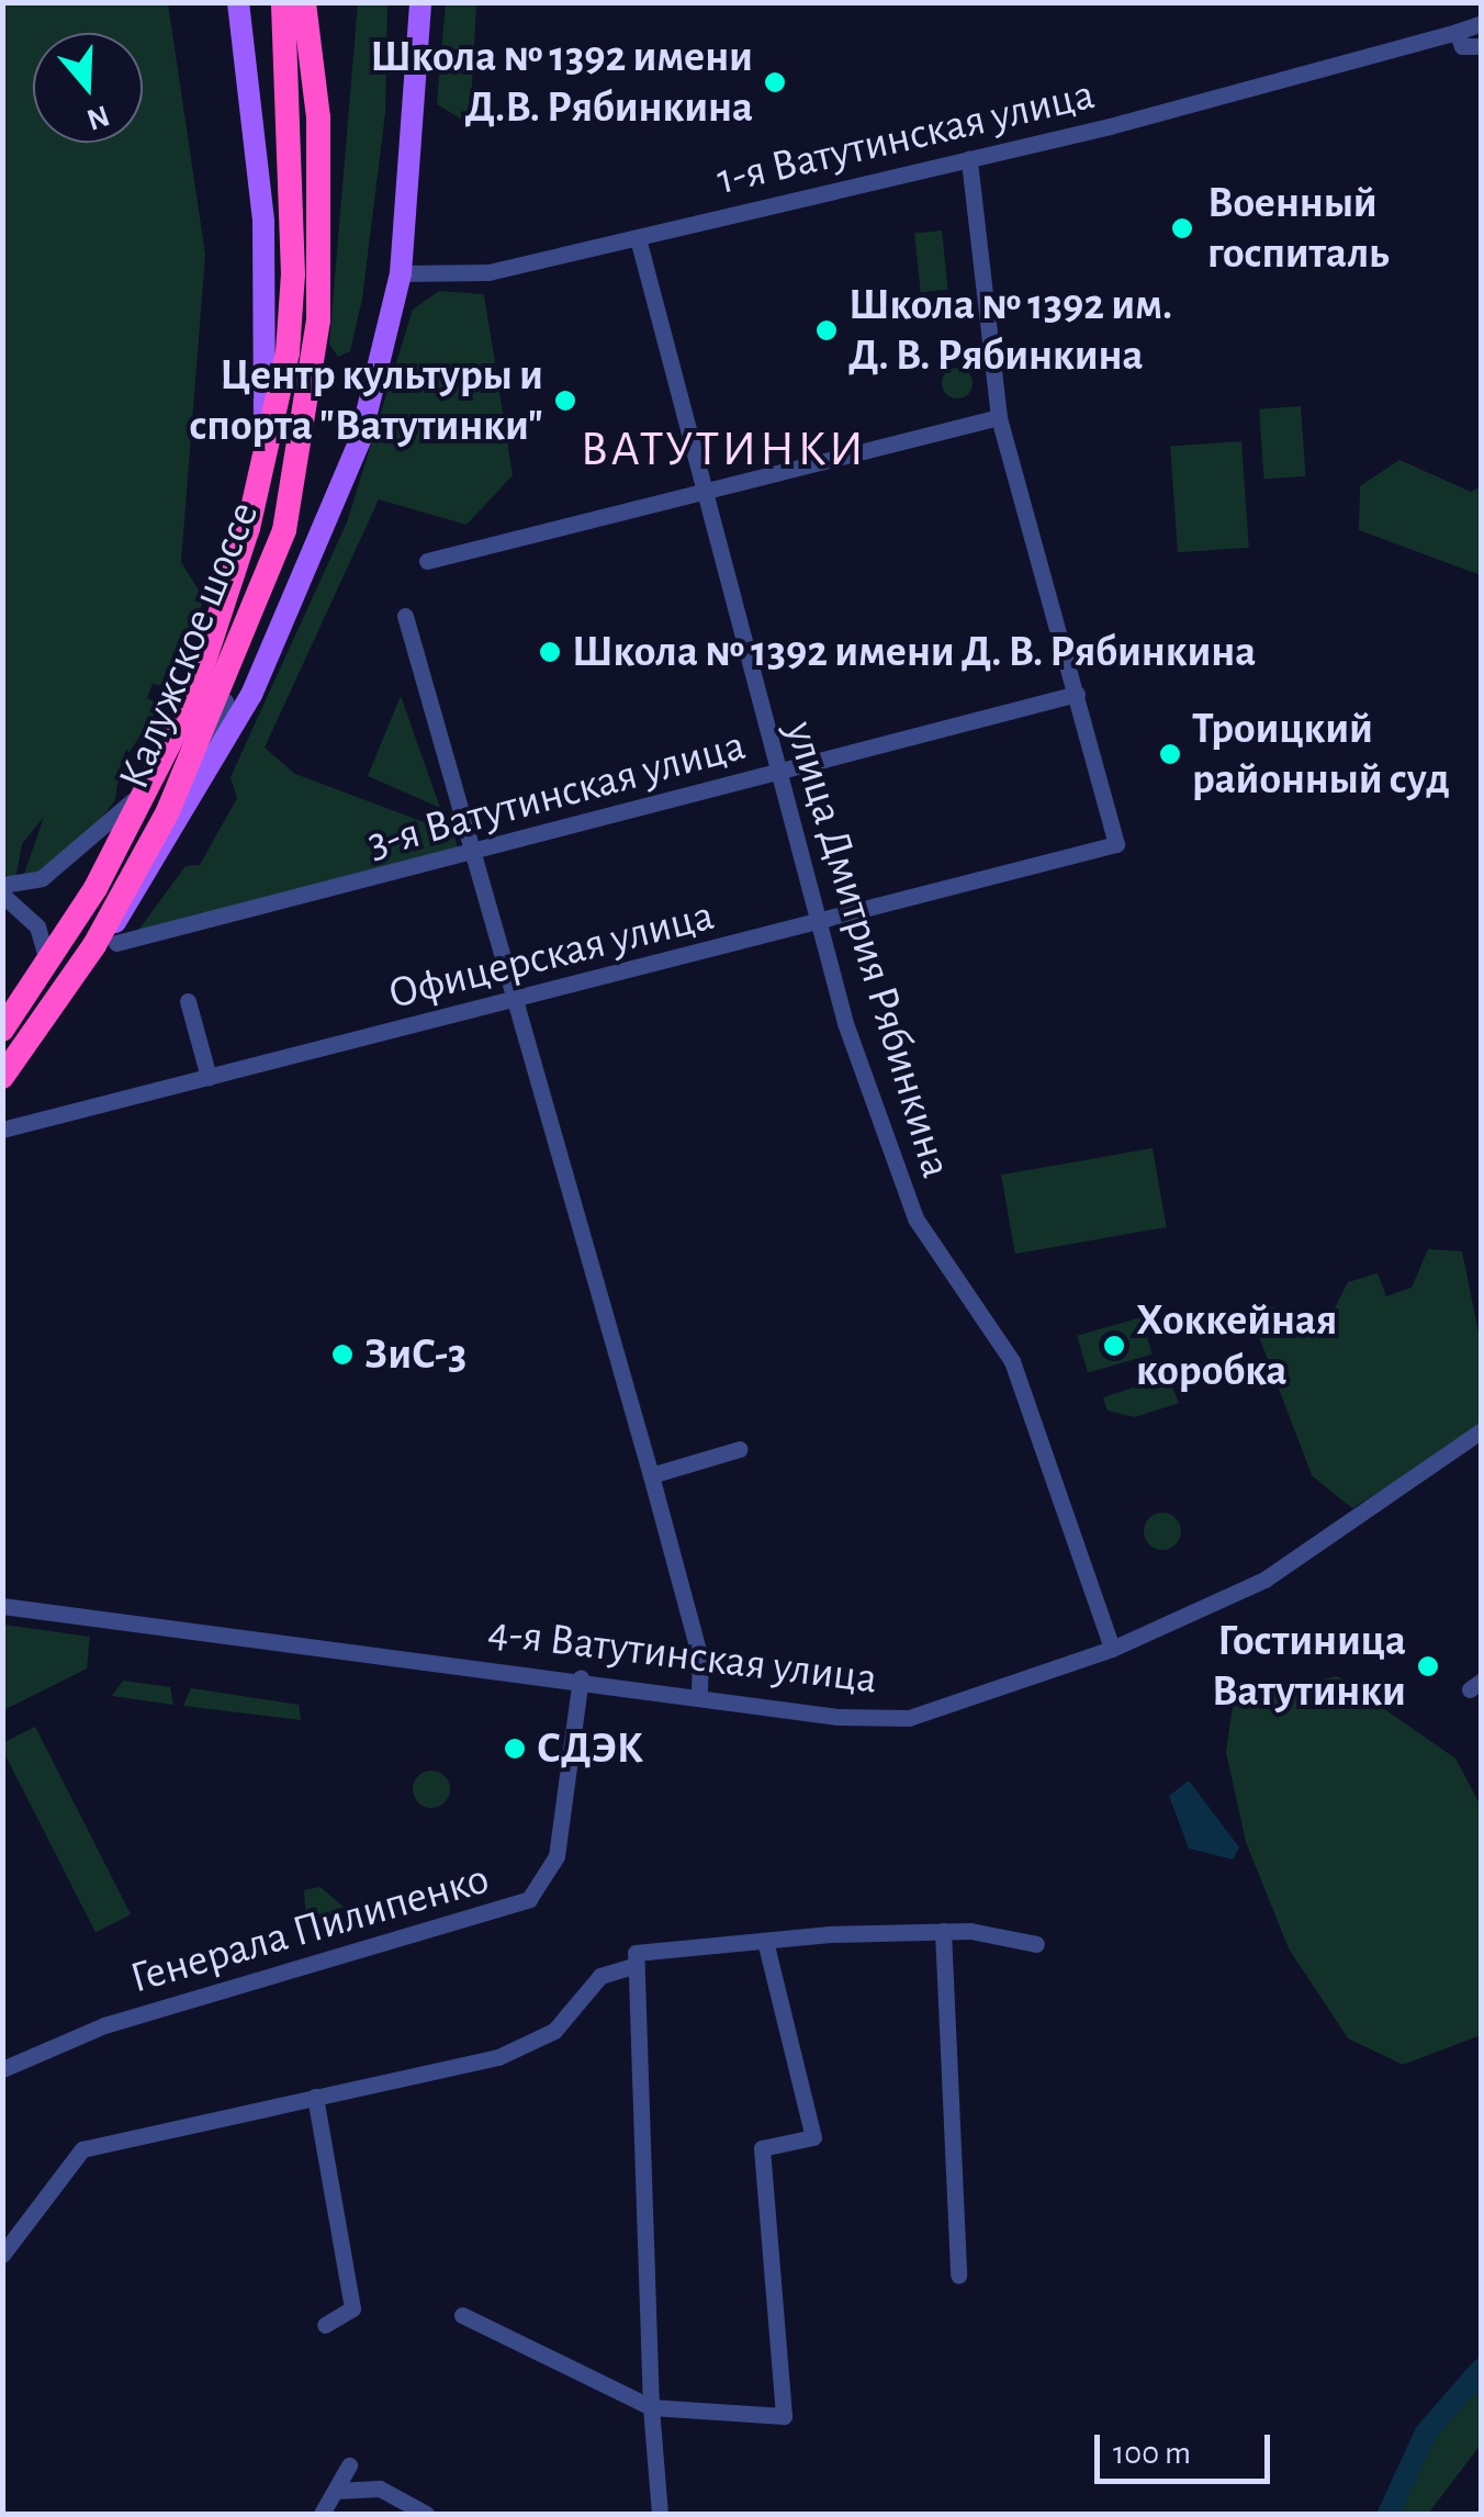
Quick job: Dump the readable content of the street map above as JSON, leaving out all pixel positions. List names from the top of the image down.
{
  "streets": {
    "highway": ["Калужское шоссе"],
    "street": [
      "1-я Ватутинская улица",
      "3-я Ватутинская улица",
      "улица Дмитрия Рябинкина",
      "Офицерская улица",
      "4-я Ватутинская улица",
      "Генерала Пилипенко"
    ]
  },
  "crossings": [
    ["1-я Ватутинская улица", "улица Дмитрия Рябинкина"],
    ["Калужское шоссе", "3-я Ватутинская улица"],
    ["3-я Ватутинская улица", "улица Дмитрия Рябинкина"],
    ["3-я Ватутинская улица", "Офицерская улица"],
    ["улица Дмитрия Рябинкина", "Офицерская улица"],
    ["улица Дмитрия Рябинкина", "4-я Ватутинская улица"],
    ["4-я Ватутинская улица", "Генерала Пилипенко"]
  ],
  "districts": ["ВАТУТИНКИ"],
  "places": [
    "Школа № 1392 имени Д.В. Рябинкина",
    "Военный госпиталь",
    "Школа № 1392 им. Д. В. Рябинкина",
    "Центр культуры и спорта \"Ватутинки\"",
    "Школа № 1392 имени Д. В. Рябинкина",
    "Троицкий районный суд",
    "Хоккейная коробка",
    "ЗиС-3",
    "Гостиница Ватутинки",
    "СДЭК"
  ],
  "scale_bar": "100 m",
  "north": "bottom"
}
